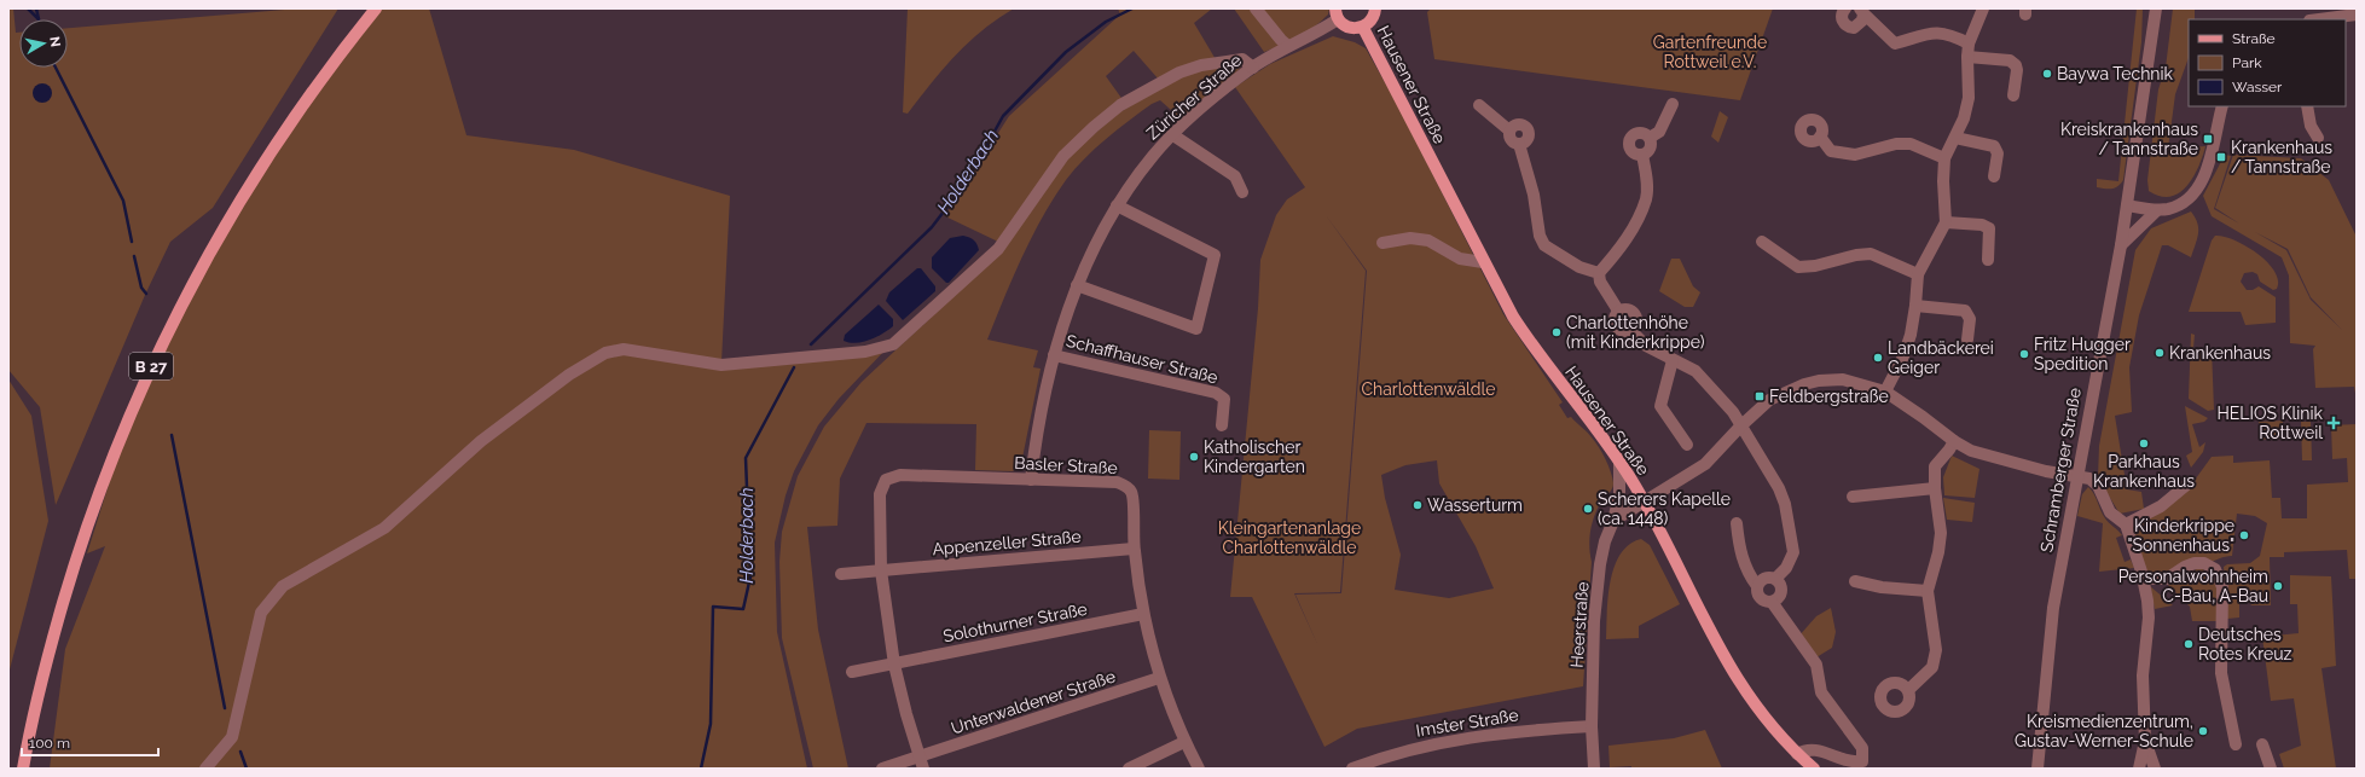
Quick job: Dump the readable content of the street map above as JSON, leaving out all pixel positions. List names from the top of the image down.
{
  "streets": {
    "main road": ["Hausener Straße", "B 27"],
    "street": [
      "Züricher Straße",
      "Schaffhauser Straße",
      "Basler Straße",
      "Schramberger Straße",
      "Appenzeller Straße",
      "Solothurner Straße",
      "Heerstraße",
      "Unterwaldener Straße",
      "Imster Straße"
    ]
  },
  "crossings": [
    ["Hausener Straße", "Heerstraße"],
    ["Züricher Straße", "Schaffhauser Straße"],
    ["Züricher Straße", "Basler Straße"],
    ["Basler Straße", "Appenzeller Straße"],
    ["Basler Straße", "Solothurner Straße"],
    ["Basler Straße", "Unterwaldener Straße"],
    ["Heerstraße", "Imster Straße"]
  ],
  "water": ["Holderbach"],
  "parks": ["Gartenfreunde Rottweil e.V.", "Charlottenwäldle", "Kleingartenanlage Charlottenwäldle"],
  "places": {
    "other": [
      "Baywa Technik",
      "Charlottenhöhe (mit Kinderkrippe)",
      "Krankenhaus",
      "Fritz Hugger Spedition",
      "Landbäckerei Geiger",
      "Parkhaus Krankenhaus",
      "Katholischer Kindergarten",
      "Wasserturm",
      "Scherers Kapelle (ca. 1448)",
      "Kinderkrippe \"Sonnenhaus\"",
      "Personalwohnheim C-Bau, A-Bau",
      "Deutsches Rotes Kreuz",
      "Kreismedienzentrum, Gustav-Werner-Schule"
    ],
    "transit": ["Kreiskrankenhaus / Tannstraße", "Krankenhaus / Tannstraße", "Feldbergstraße"],
    "health": ["HELIOS Klinik Rottweil"]
  },
  "legend": ["Straße", "Park", "Wasser"],
  "scale_bar": "100 m",
  "north": "right"
}
